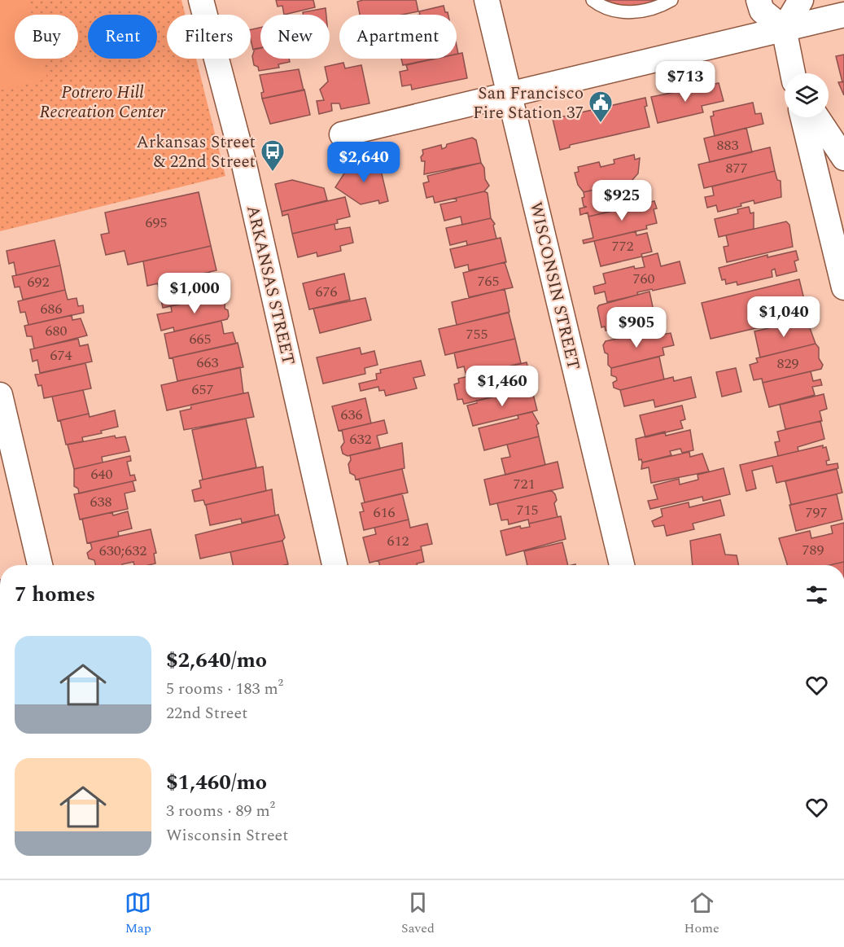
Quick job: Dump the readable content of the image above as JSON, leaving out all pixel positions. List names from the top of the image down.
{
  "streets": {
    "street": ["ARKANSAS STREET", "WISCONSIN STREET"]
  },
  "parks": ["Potrero Hill Recreation Center"],
  "places": {
    "public building": ["San Francisco Fire Station 37"],
    "bus stop": ["Arkansas Street & 22nd Street"]
  },
  "house_numbers": [
    "883",
    "877",
    "695",
    "772",
    "760",
    "765",
    "692",
    "676",
    "686",
    "680",
    "755",
    "665",
    "674",
    "663",
    "829",
    "657",
    "636",
    "632",
    "640",
    "721",
    "638",
    "715",
    "616",
    "797",
    "612",
    "789",
    "630;632"
  ],
  "page": {
    "chip": [
      "Buy",
      "Rent",
      "Filters",
      "New",
      "Apartment"
    ],
    "price": [
      "$713",
      "$2,640",
      "$925",
      "$1,000",
      "$1,040",
      "$905",
      "$1,460"
    ],
    "heading": "7 homes",
    "list": [
      {
        "name": "$2,640/mo",
        "note": "5 rooms · 183 m² · 22nd Street"
      },
      {
        "name": "$1,460/mo",
        "note": "3 rooms · 89 m² · Wisconsin Street"
      }
    ],
    "tabs": ["Map", "Saved", "Home"]
  }
}
